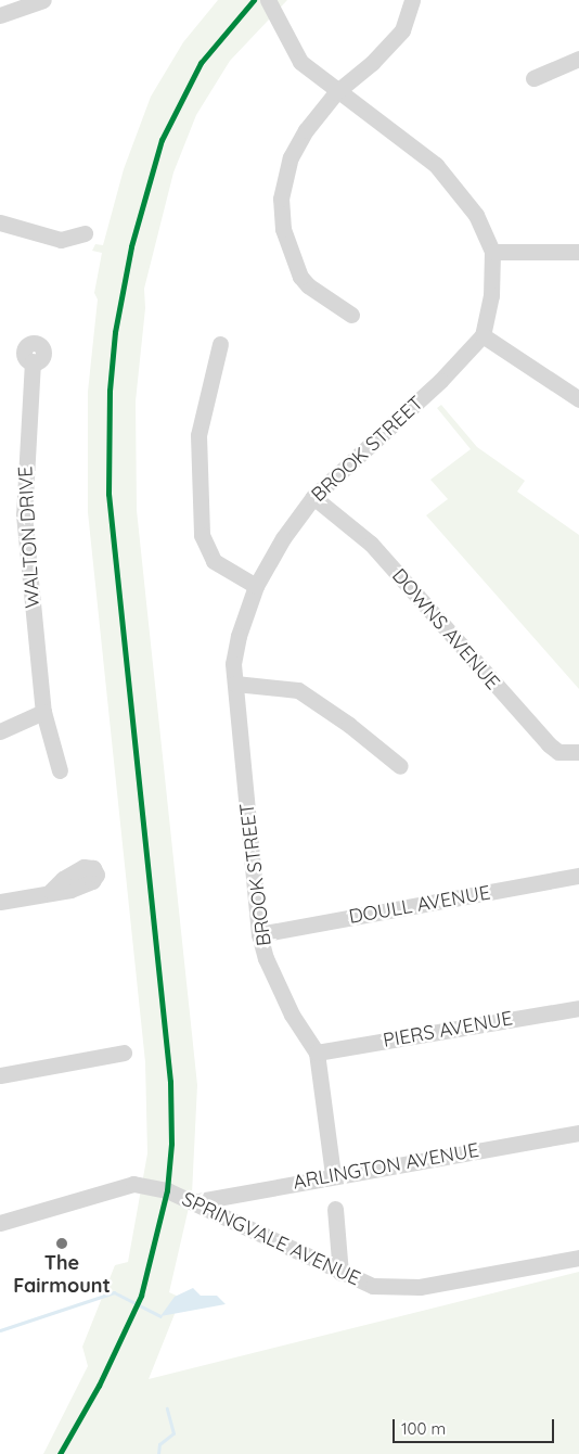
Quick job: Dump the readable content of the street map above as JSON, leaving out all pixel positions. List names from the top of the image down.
{
  "streets": {
    "street": [
      "BROOK STREET",
      "WALTON DRIVE",
      "DOWNS AVENUE",
      "DOULL AVENUE",
      "PIERS AVENUE",
      "ARLINGTON AVENUE",
      "SPRINGVALE AVENUE"
    ]
  },
  "crossings": [
    ["BROOK STREET", "DOWNS AVENUE"],
    ["BROOK STREET", "DOULL AVENUE"],
    ["BROOK STREET", "PIERS AVENUE"],
    ["BROOK STREET", "ARLINGTON AVENUE"],
    ["ARLINGTON AVENUE", "SPRINGVALE AVENUE"]
  ],
  "places": ["The Fairmount"],
  "scale_bar": "100 m"
}
